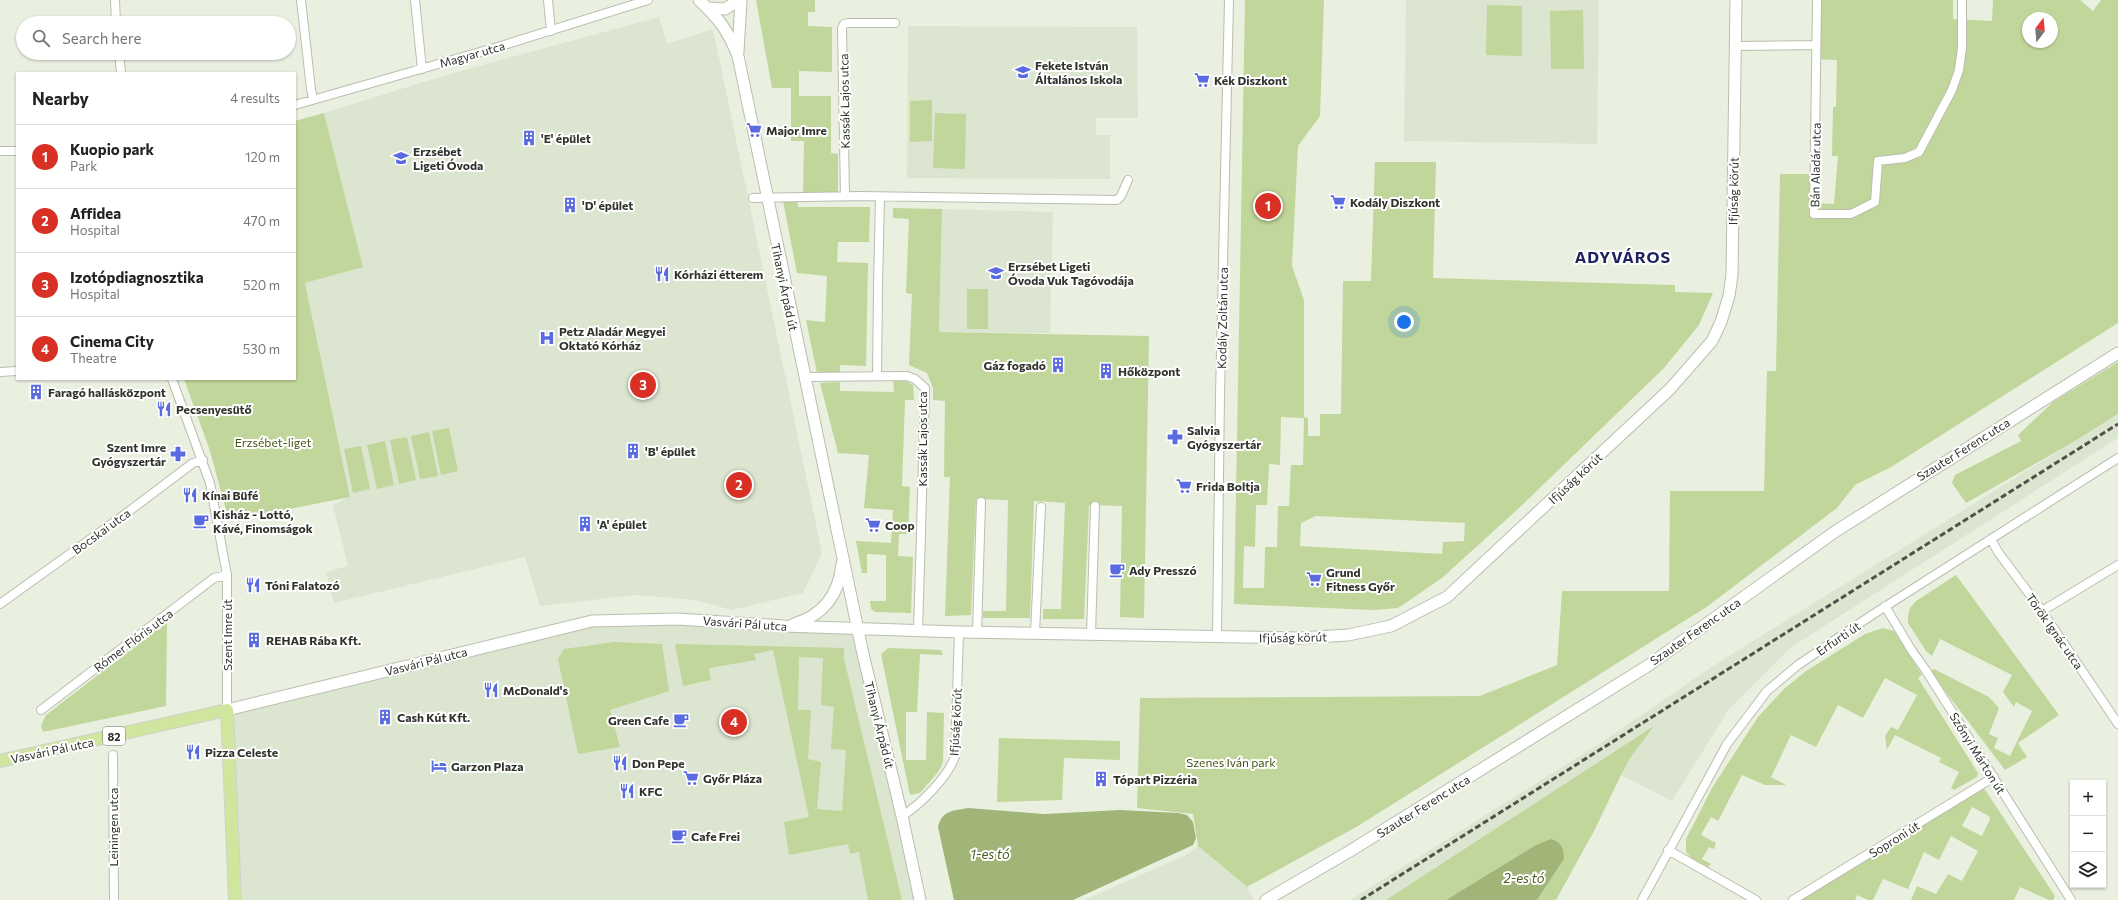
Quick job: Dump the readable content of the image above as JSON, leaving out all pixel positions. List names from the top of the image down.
{
  "streets": {
    "main road": ["Vasvári Pál utca", "Szent Imre út", "82"],
    "street": [
      "Magyar utca",
      "Kassák Lajos utca",
      "Bán Aladár utca",
      "Ifjúság körút",
      "Tihanyi Árpád út",
      "Kodály Zoltán utca",
      "Szauter Ferenc utca",
      "Bocskai utca",
      "Török Ignác utca",
      "Erfurti út",
      "Rómer Flóris utca",
      "Szőnyi Márton út",
      "Leiningen utca",
      "Soproni út"
    ]
  },
  "crossings": [
    ["Kassák Lajos utca", "Ifjúság körút"],
    ["Ifjúság körút", "Tihanyi Árpád út"],
    ["Ifjúság körút", "Kodály Zoltán utca"],
    ["Ifjúság körút", "Vasvári Pál utca"],
    ["Tihanyi Árpád út", "Vasvári Pál utca"],
    ["Bocskai utca", "Szent Imre út"],
    ["Vasvári Pál utca", "Szent Imre út"],
    ["Török Ignác utca", "Erfurti út"],
    ["Szent Imre út", "Rómer Flóris utca"],
    ["Erfurti út", "Szőnyi Márton út"],
    ["Szőnyi Márton út", "Soproni út"]
  ],
  "districts": ["ADYVÁROS"],
  "water": ["1-es tó", "2-es tó"],
  "parks": ["Erzsébet-liget", "Szenes Iván park"],
  "places": {
    "school or university": ["Fekete István Általános Iskola", "Erzsébet Ligeti Óvoda", "Erzsébet Ligeti Óvoda Vuk Tagóvodája"],
    "supermarket": [
      "Kék Diszkont",
      "Major Imre",
      "Kodály Diszkont",
      "Frida Boltja",
      "Coop",
      "Grund Fitness Győr",
      "Győr Pláza"
    ],
    "building": [
      "'E' épület",
      "'D' épület",
      "Gáz fogadó",
      "Hőközpont",
      "Faragó hallásközpont",
      "'B' épület",
      "'A' épület",
      "REHAB Rába Kft.",
      "Cash Kút Kft.",
      "Tópart Pizzéria"
    ],
    "restaurant": [
      "Kórházi étterem",
      "Pecsenyesütő",
      "Kínai Büfé",
      "Tóni Falatozó",
      "McDonald's",
      "Pizza Celeste",
      "Don Pepe",
      "KFC"
    ],
    "hospital": ["Petz Aladár Megyei Oktató Kórház"],
    "pharmacy": ["Salvia Gyógyszertár", "Szent Imre Gyógyszertár"],
    "cafe": [
      "Kisház - Lottó, Kávé, Finomságok",
      "Ady Presszó",
      "Green Cafe",
      "Cafe Frei"
    ],
    "hotel": ["Garzon Plaza"]
  },
  "north": "top",
  "page": {
    "search": "Search here",
    "heading": ["Nearby", "4 results"],
    "list": [
      {
        "mark": "1",
        "name": "Kuopio park",
        "note": "Park",
        "value": "120 m"
      },
      {
        "mark": "2",
        "name": "Affidea",
        "note": "Hospital",
        "value": "470 m"
      },
      {
        "mark": "3",
        "name": "Izotópdiagnosztika",
        "note": "Hospital",
        "value": "520 m"
      },
      {
        "mark": "4",
        "name": "Cinema City",
        "note": "Theatre",
        "value": "530 m"
      }
    ],
    "pins": [
      "1",
      "3",
      "2",
      "4"
    ],
    "map_buttons": ["+", "−"]
  }
}
